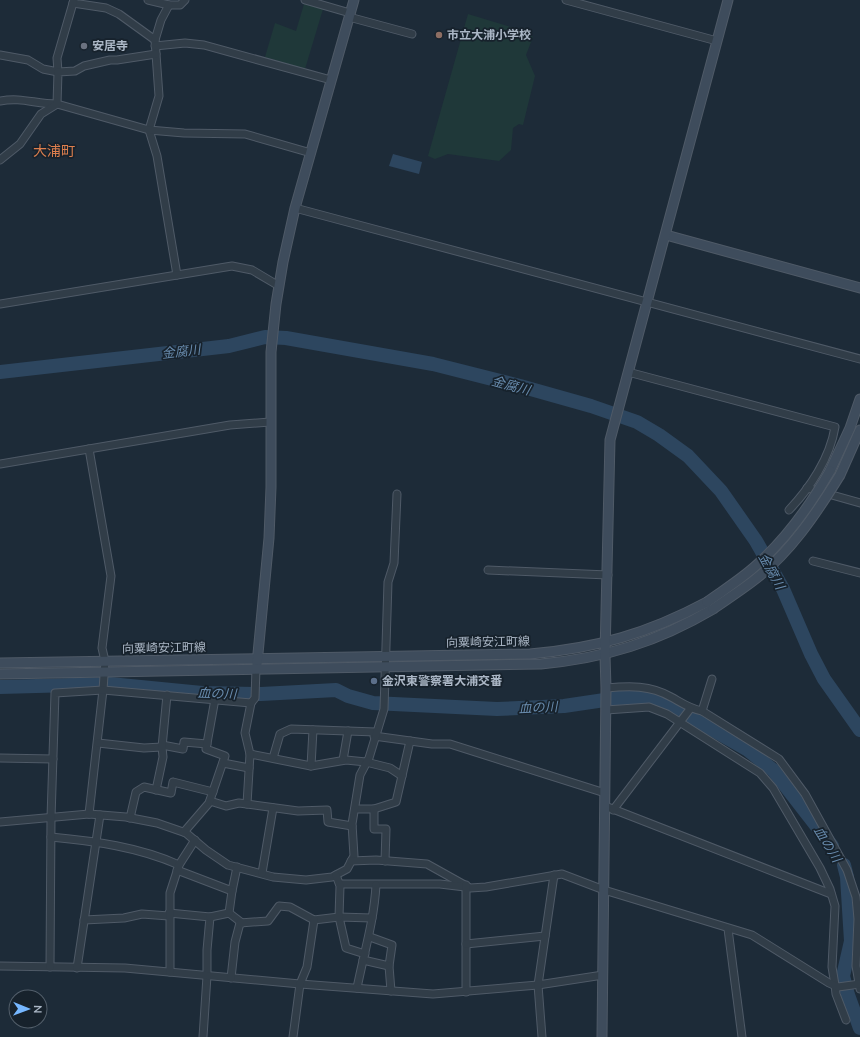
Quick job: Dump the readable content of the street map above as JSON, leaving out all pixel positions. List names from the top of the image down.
{
  "streets": {
    "street": ["向粟崎安江町線"]
  },
  "districts": ["大浦町"],
  "water": ["金腐川", "血の川"],
  "places": ["市立大浦小学校", "安居寺", "金沢東警察署大浦交番"],
  "north": "right"
}
